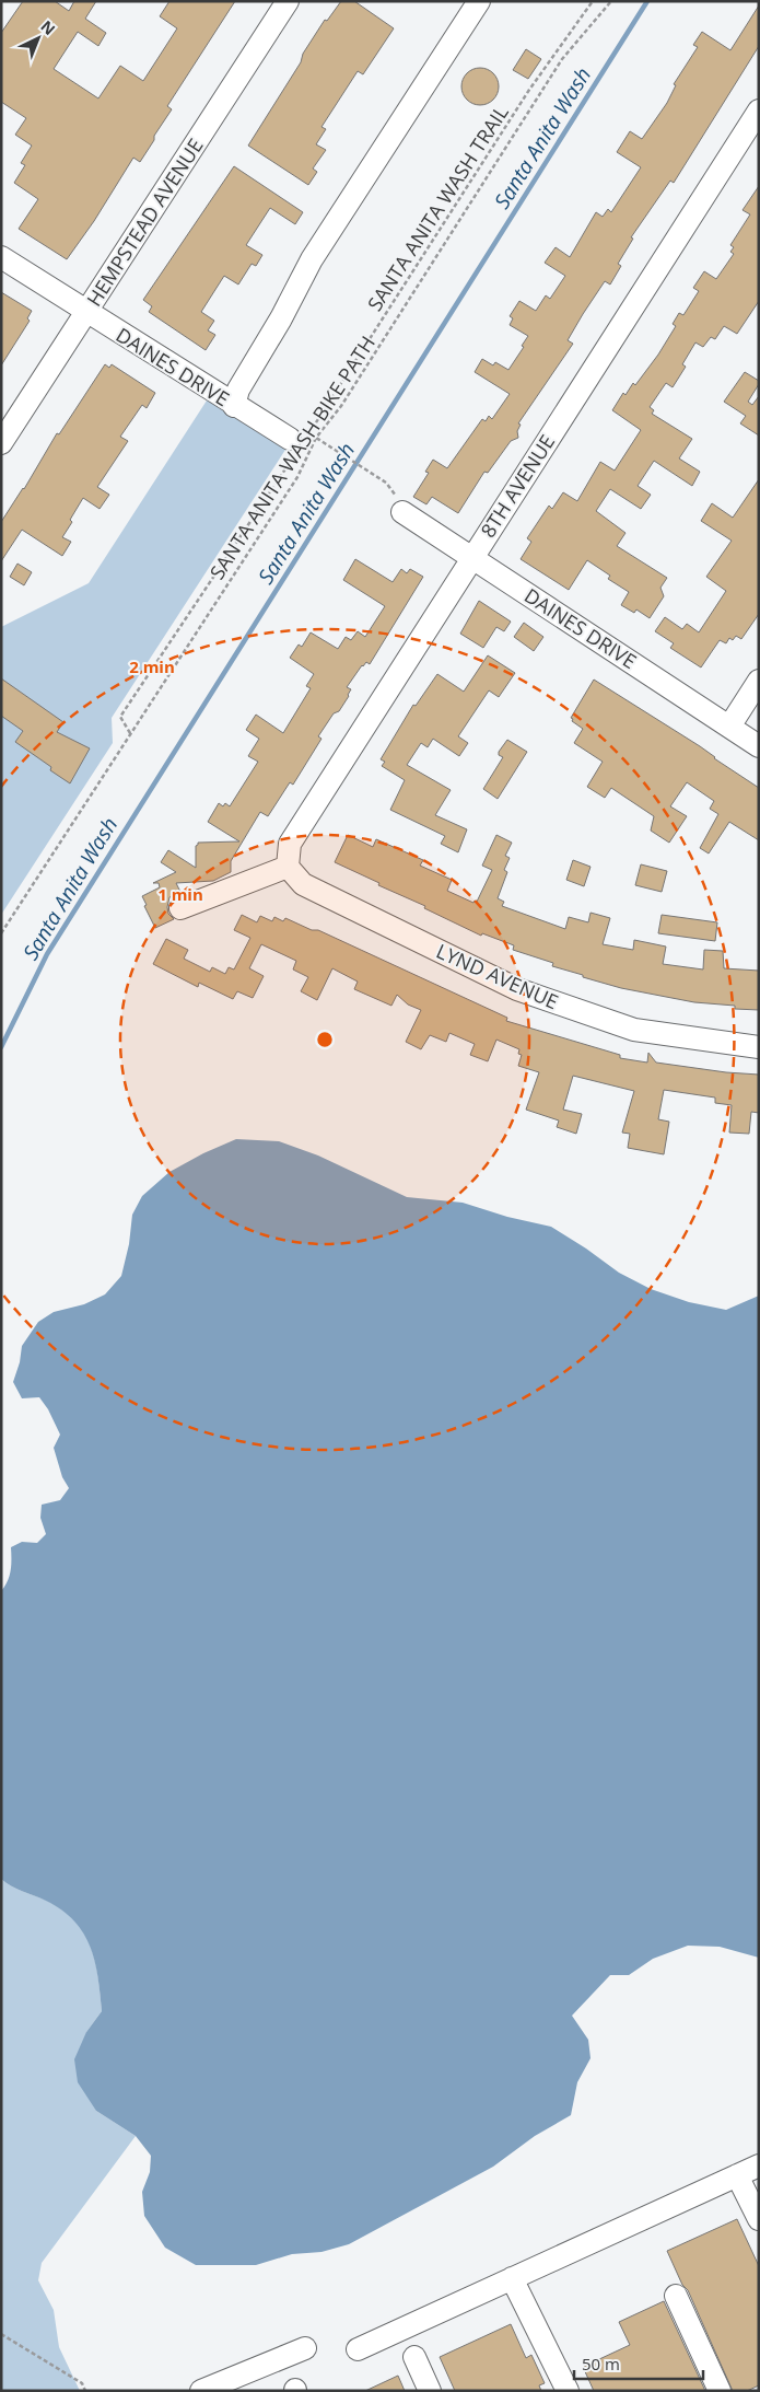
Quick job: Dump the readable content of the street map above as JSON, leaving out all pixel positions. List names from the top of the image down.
{
  "streets": {
    "street": [
      "HEMPSTEAD AVENUE",
      "DAINES DRIVE",
      "8TH AVENUE",
      "LYND AVENUE"
    ],
    "path": ["SANTA ANITA WASH TRAIL", "SANTA ANITA WASH BIKE PATH"]
  },
  "crossings": [
    ["SANTA ANITA WASH TRAIL", "DAINES DRIVE"],
    ["SANTA ANITA WASH TRAIL", "SANTA ANITA WASH BIKE PATH"],
    ["HEMPSTEAD AVENUE", "DAINES DRIVE"],
    ["DAINES DRIVE", "8TH AVENUE"],
    ["8TH AVENUE", "LYND AVENUE"]
  ],
  "water": ["Santa Anita Wash"],
  "scale_bar": "50 m",
  "north": "top right",
  "rings": ["2 min", "1 min"]
}
